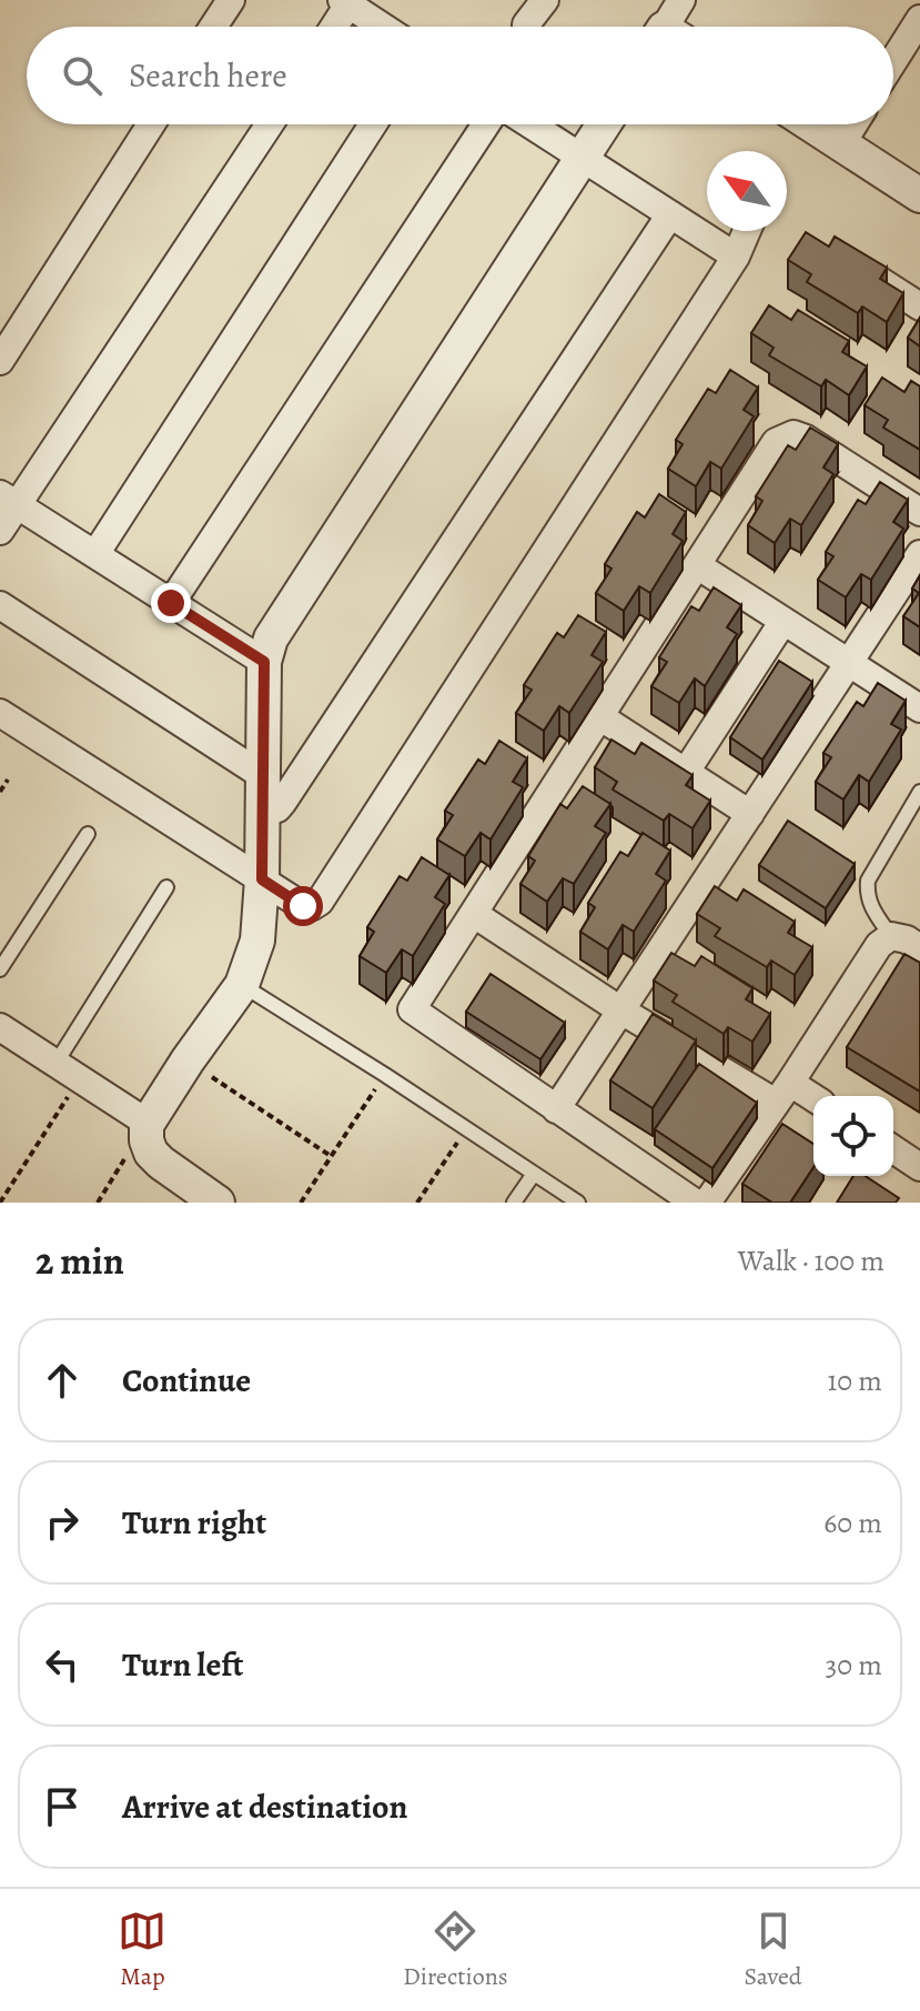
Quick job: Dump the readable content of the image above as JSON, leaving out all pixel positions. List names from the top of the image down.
{
  "north": "top left",
  "page": {
    "search": "Search here",
    "heading": ["2 min", "Walk · 100 m"],
    "list": [
      ["Continue", "10 m"],
      ["Turn right", "60 m"],
      ["Turn left", "30 m"],
      "Arrive at destination"
    ],
    "nav": ["Map", "Directions", "Saved"]
  }
}
